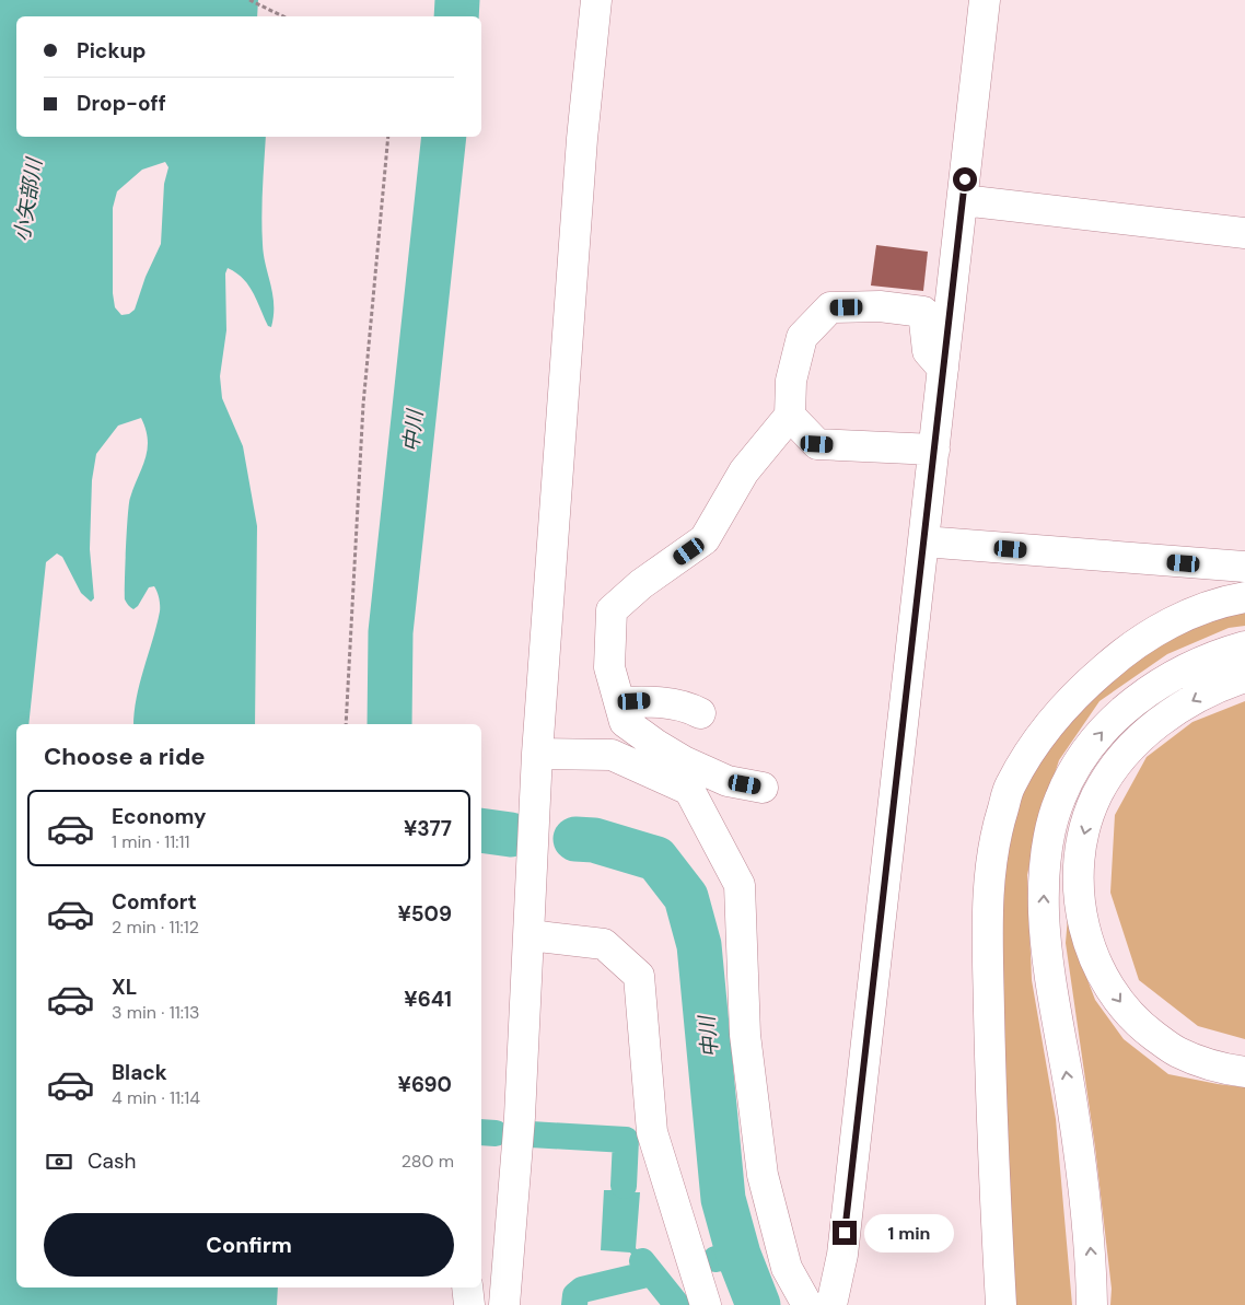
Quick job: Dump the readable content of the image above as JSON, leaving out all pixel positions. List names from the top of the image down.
{
  "water": ["小矢部川", "中川"],
  "page": {
    "banner": ["Pickup", "Drop-off"],
    "heading": "Choose a ride",
    "list": [
      {
        "name": "Economy",
        "note": "1 min · 11:11",
        "value": "¥377"
      },
      {
        "name": "Comfort",
        "note": "2 min · 11:12",
        "value": "¥509"
      },
      {
        "name": "XL",
        "note": "3 min · 11:13",
        "value": "¥641"
      },
      {
        "name": "Black",
        "note": "4 min · 11:14",
        "value": "¥690"
      }
    ],
    "pay": ["Cash", "280 m"],
    "buttons": "Confirm",
    "bubble": "1 min"
  }
}
